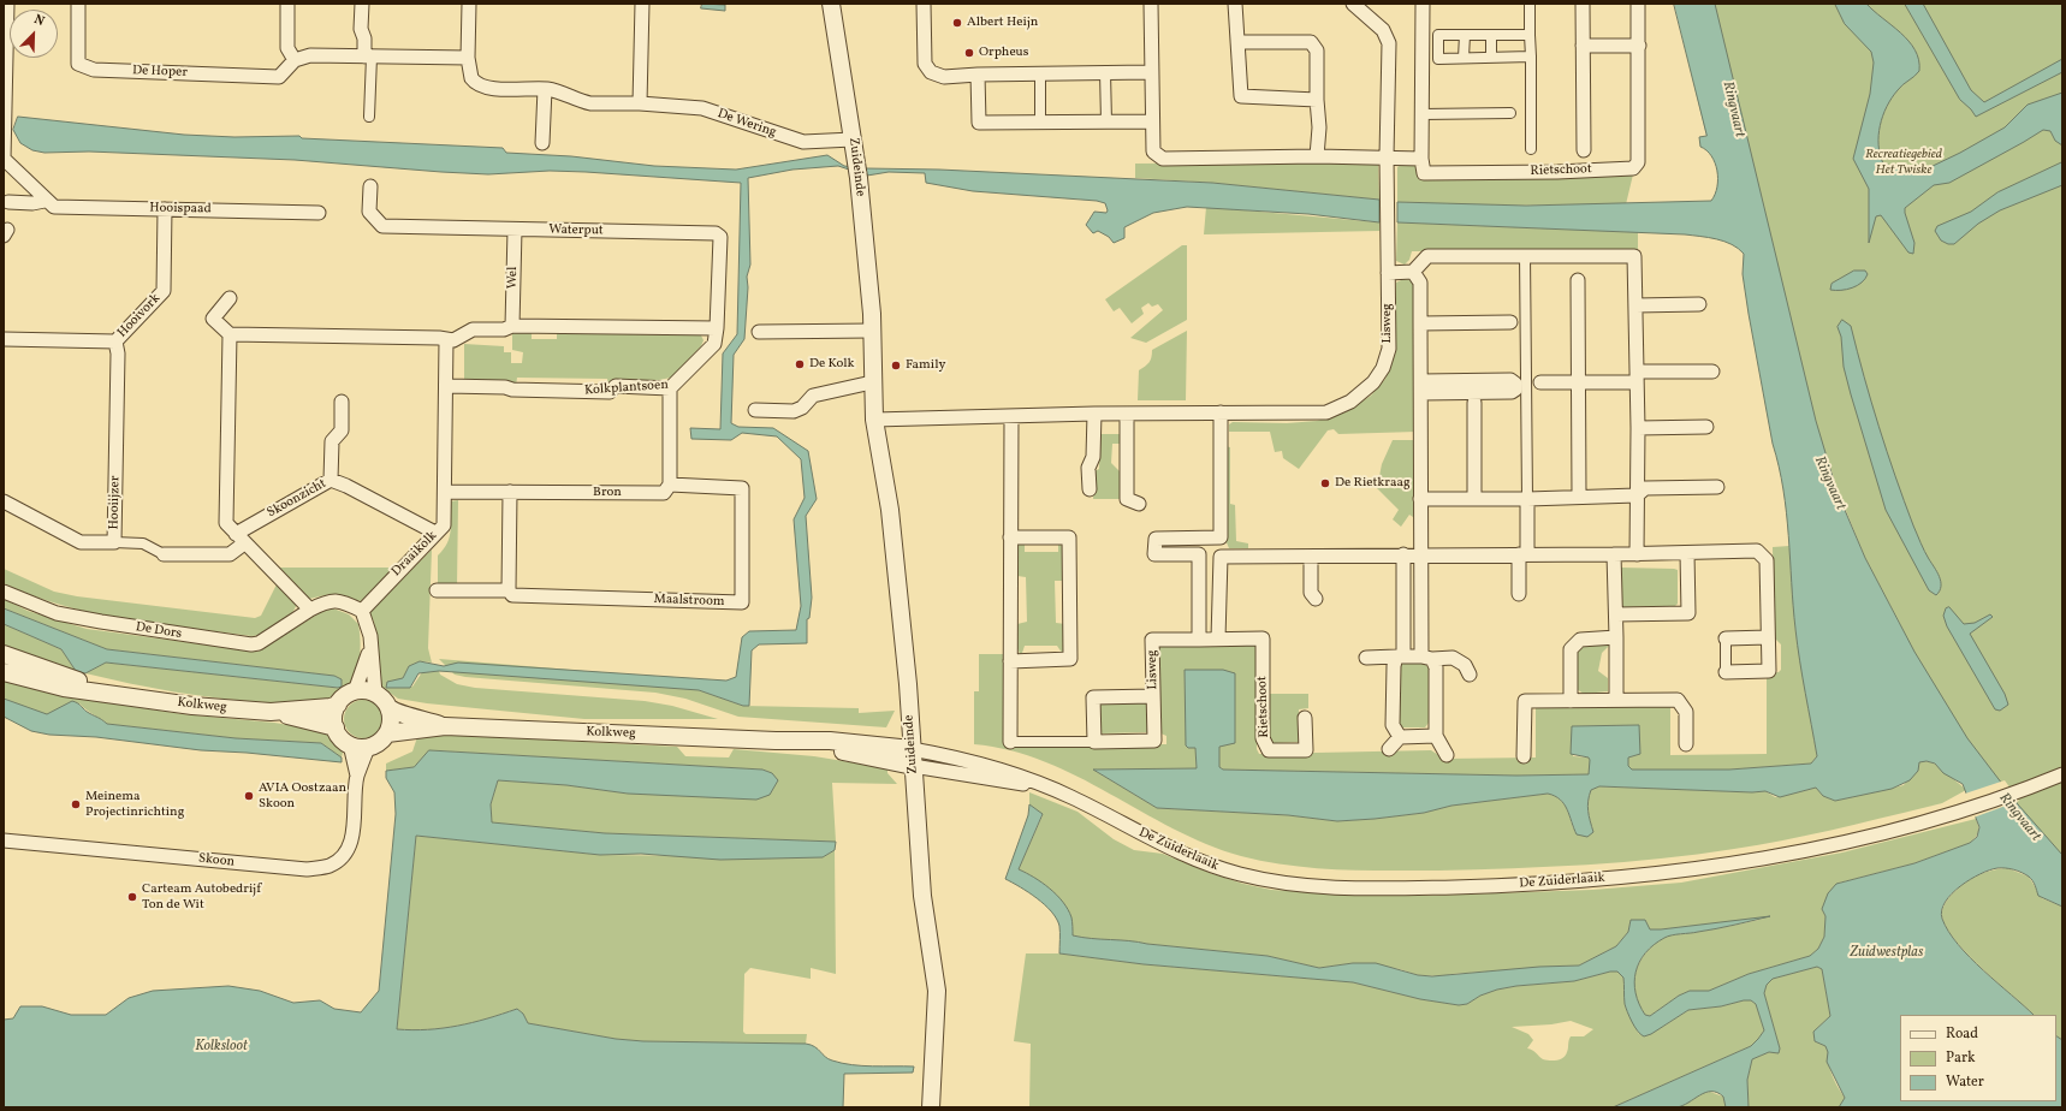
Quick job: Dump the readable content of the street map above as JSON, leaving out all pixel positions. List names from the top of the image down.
{
  "streets": {
    "street": [
      "De Hoper",
      "De Wering",
      "Zuideinde",
      "Rietschoot",
      "Hooispaad",
      "Waterput",
      "Wel",
      "Hooivork",
      "Lisweg",
      "Kolkplantsoen",
      "Bron",
      "Skoonzicht",
      "Hooiijzer",
      "Draaikolk",
      "Maalstroom",
      "De Dors",
      "Kolkweg",
      "De Zuiderlaaik",
      "Skoon"
    ]
  },
  "crossings": [
    ["De Wering", "Zuideinde"],
    ["Zuideinde", "Lisweg"],
    ["Zuideinde", "Kolkweg"],
    ["Zuideinde", "De Zuiderlaaik"],
    ["Rietschoot", "Lisweg"],
    ["Hooispaad", "Hooivork"],
    ["Waterput", "Wel"],
    ["Waterput", "Kolkplantsoen"],
    ["Hooivork", "Hooiijzer"],
    ["Kolkplantsoen", "Draaikolk"],
    ["Bron", "Draaikolk"],
    ["Bron", "Maalstroom"],
    ["Skoonzicht", "Draaikolk"],
    ["Kolkweg", "De Zuiderlaaik"],
    ["Kolkweg", "Skoon"]
  ],
  "water": ["Ringvaart", "Zuidwestplas", "Kolksloot"],
  "parks": ["Recreatiegebied Het Twiske"],
  "places": [
    "Albert Heijn",
    "Orpheus",
    "De Kolk",
    "Family",
    "De Rietkraag",
    "AVIA Oostzaan Skoon",
    "Meinema Projectinrichting",
    "Carteam Autobedrijf Ton de Wit"
  ],
  "legend": ["Road", "Park", "Water"],
  "north": "top right"
}
